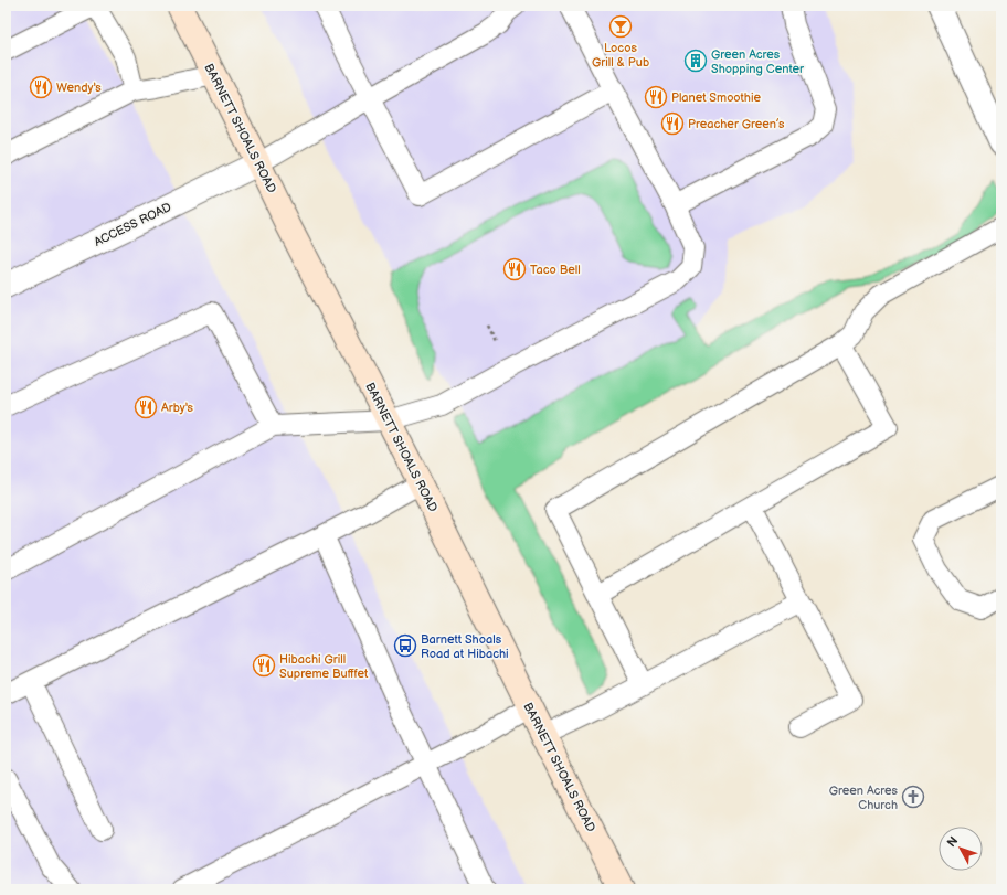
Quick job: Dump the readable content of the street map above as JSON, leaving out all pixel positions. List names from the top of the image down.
{
  "streets": {
    "main road": ["BARNETT SHOALS ROAD"],
    "street": ["ACCESS ROAD"]
  },
  "crossings": [
    ["BARNETT SHOALS ROAD", "ACCESS ROAD"]
  ],
  "places": {
    "bar": ["Locos Grill & Pub"],
    "building": ["Green Acres Shopping Center"],
    "restaurant": [
      "Wendy's",
      "Planet Smoothie",
      "Preacher Green’s",
      "Taco Bell",
      "Arby's",
      "Hibachi Grill Supreme Bufffet"
    ],
    "bus stop": ["Barnett Shoals Road at Hibachi"],
    "church": ["Green Acres Church"]
  },
  "north": "top left"
}
